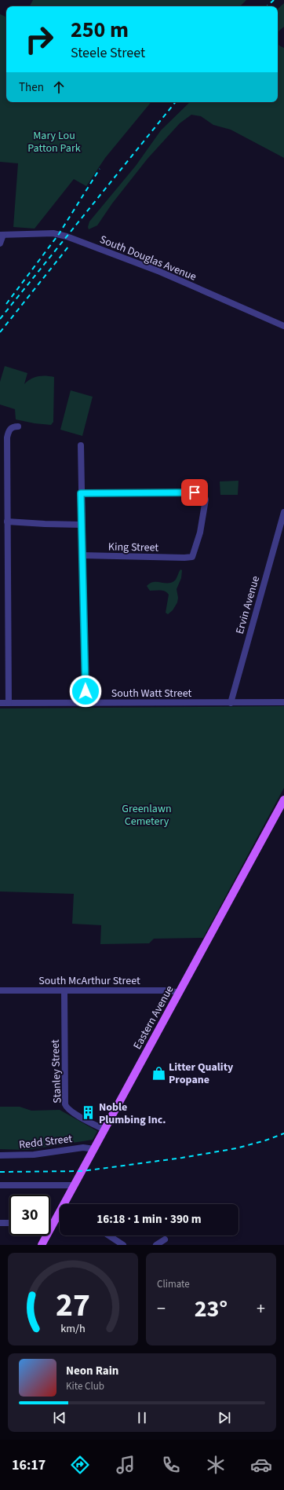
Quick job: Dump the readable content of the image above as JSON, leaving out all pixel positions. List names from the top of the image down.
{
  "streets": {
    "main road": ["Eastern Avenue"],
    "street": [
      "South Douglas Avenue",
      "King Street",
      "Ervin Avenue",
      "South Watt Street",
      "South McArthur Street",
      "Stanley Street",
      "Redd Street"
    ]
  },
  "crossings": [
    ["Ervin Avenue", "South Watt Street"],
    ["South McArthur Street", "Eastern Avenue"],
    ["South McArthur Street", "Stanley Street"],
    ["Eastern Avenue", "Stanley Street"],
    ["Eastern Avenue", "Redd Street"]
  ],
  "parks": ["Mary Lou Patton Park", "Greenlawn Cemetery"],
  "places": {
    "shop": ["Litter Quality Propane"],
    "building": ["Noble Plumbing Inc."]
  },
  "page": {
    "turn": ["250 m", "Steele Street"],
    "then": "Then",
    "limit": "30",
    "trip": "16:18 · 1 min · 390 m",
    "tile": "Climate",
    "heat": ["−", "23°", "+"],
    "song": ["Neon Rain", "Kite Club"],
    "tabs": "16:17",
    "gauge": ["27", "km/h"]
  }
}
